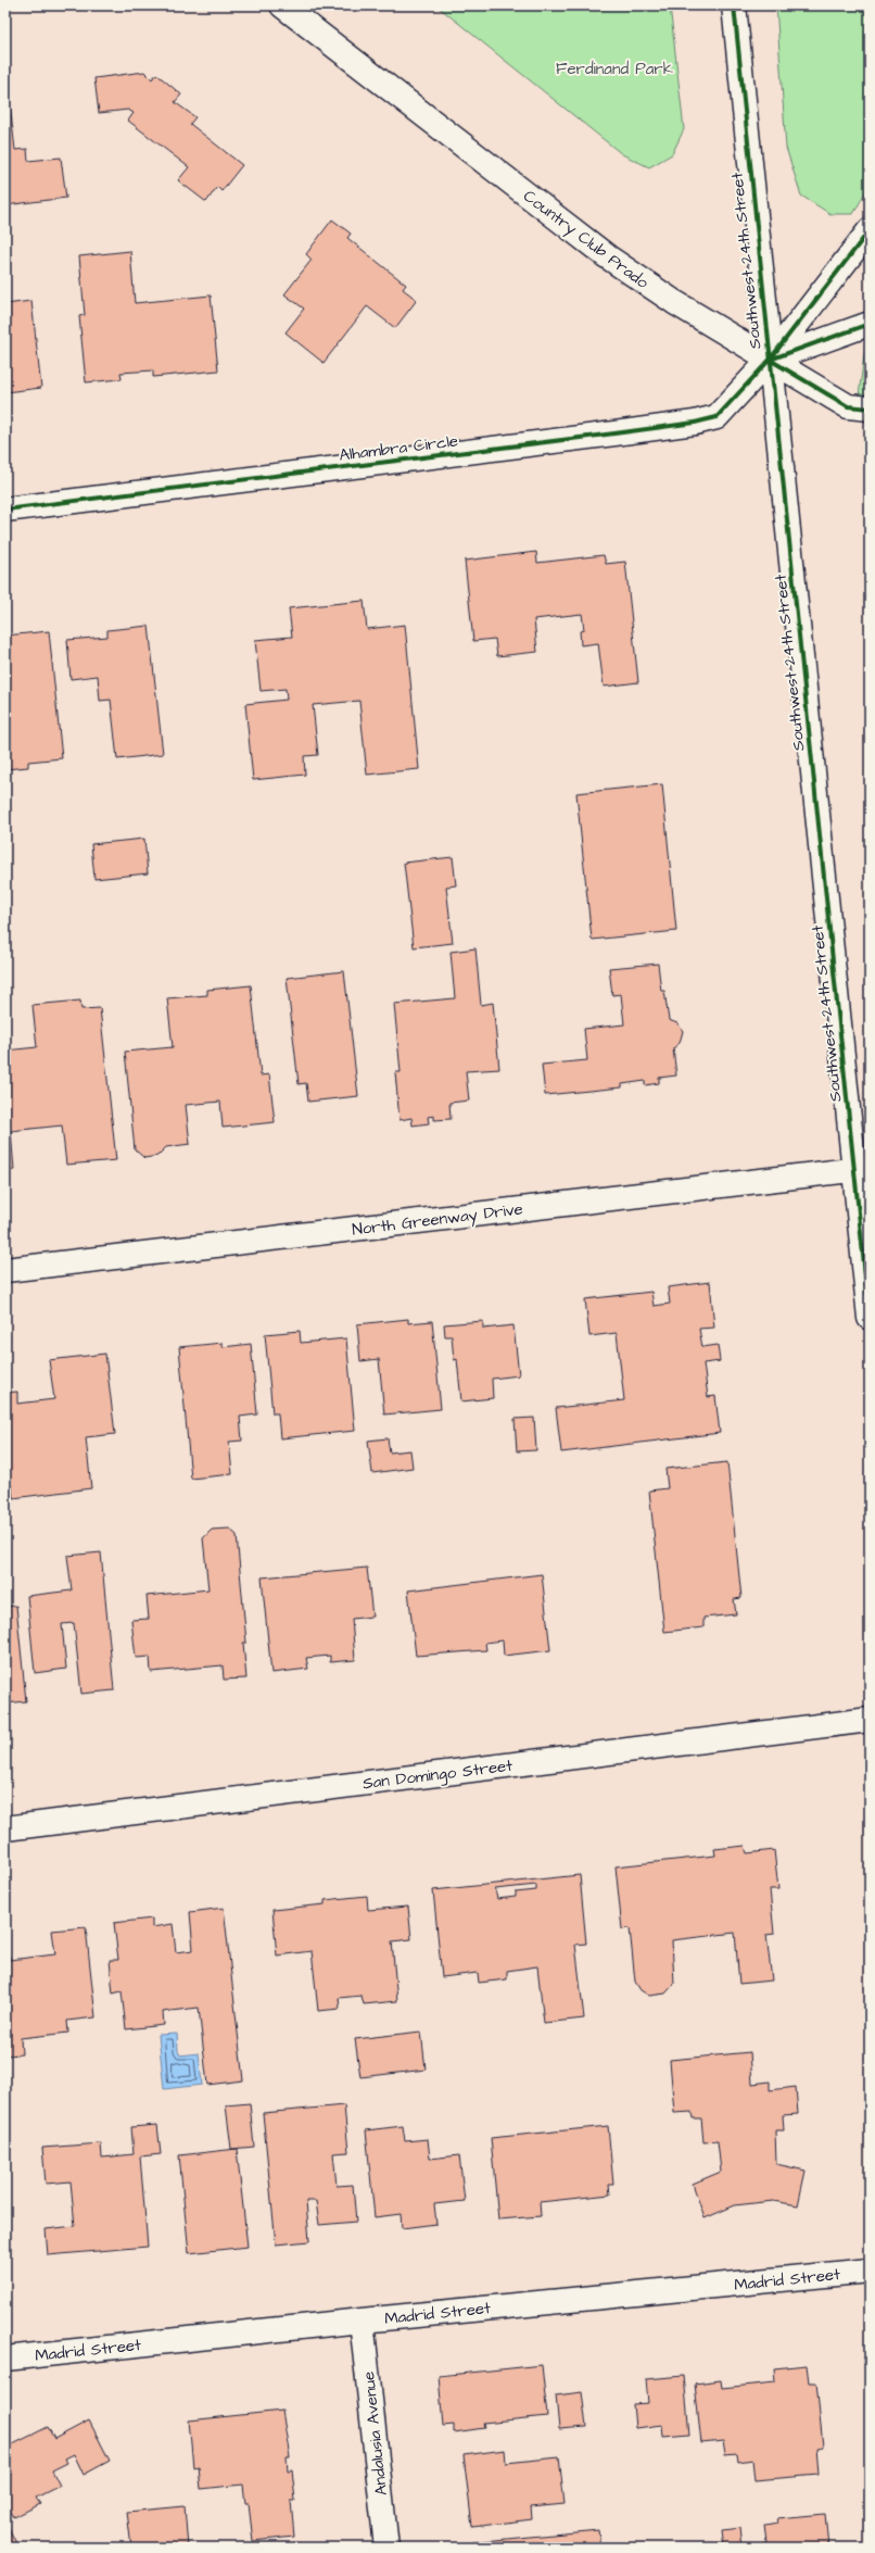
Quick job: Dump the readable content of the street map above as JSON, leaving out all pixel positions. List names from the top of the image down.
{
  "streets": {
    "street": [
      "Country Club Prado",
      "Southwest 24th Street",
      "Alhambra Circle",
      "North Greenway Drive",
      "San Domingo Street",
      "Madrid Street",
      "Andalusia Avenue"
    ]
  },
  "crossings": [
    ["Country Club Prado", "Southwest 24th Street"],
    ["Country Club Prado", "Alhambra Circle"],
    ["Southwest 24th Street", "Alhambra Circle"],
    ["Southwest 24th Street", "North Greenway Drive"],
    ["Madrid Street", "Andalusia Avenue"]
  ],
  "parks": ["Ferdinand Park"]
}
